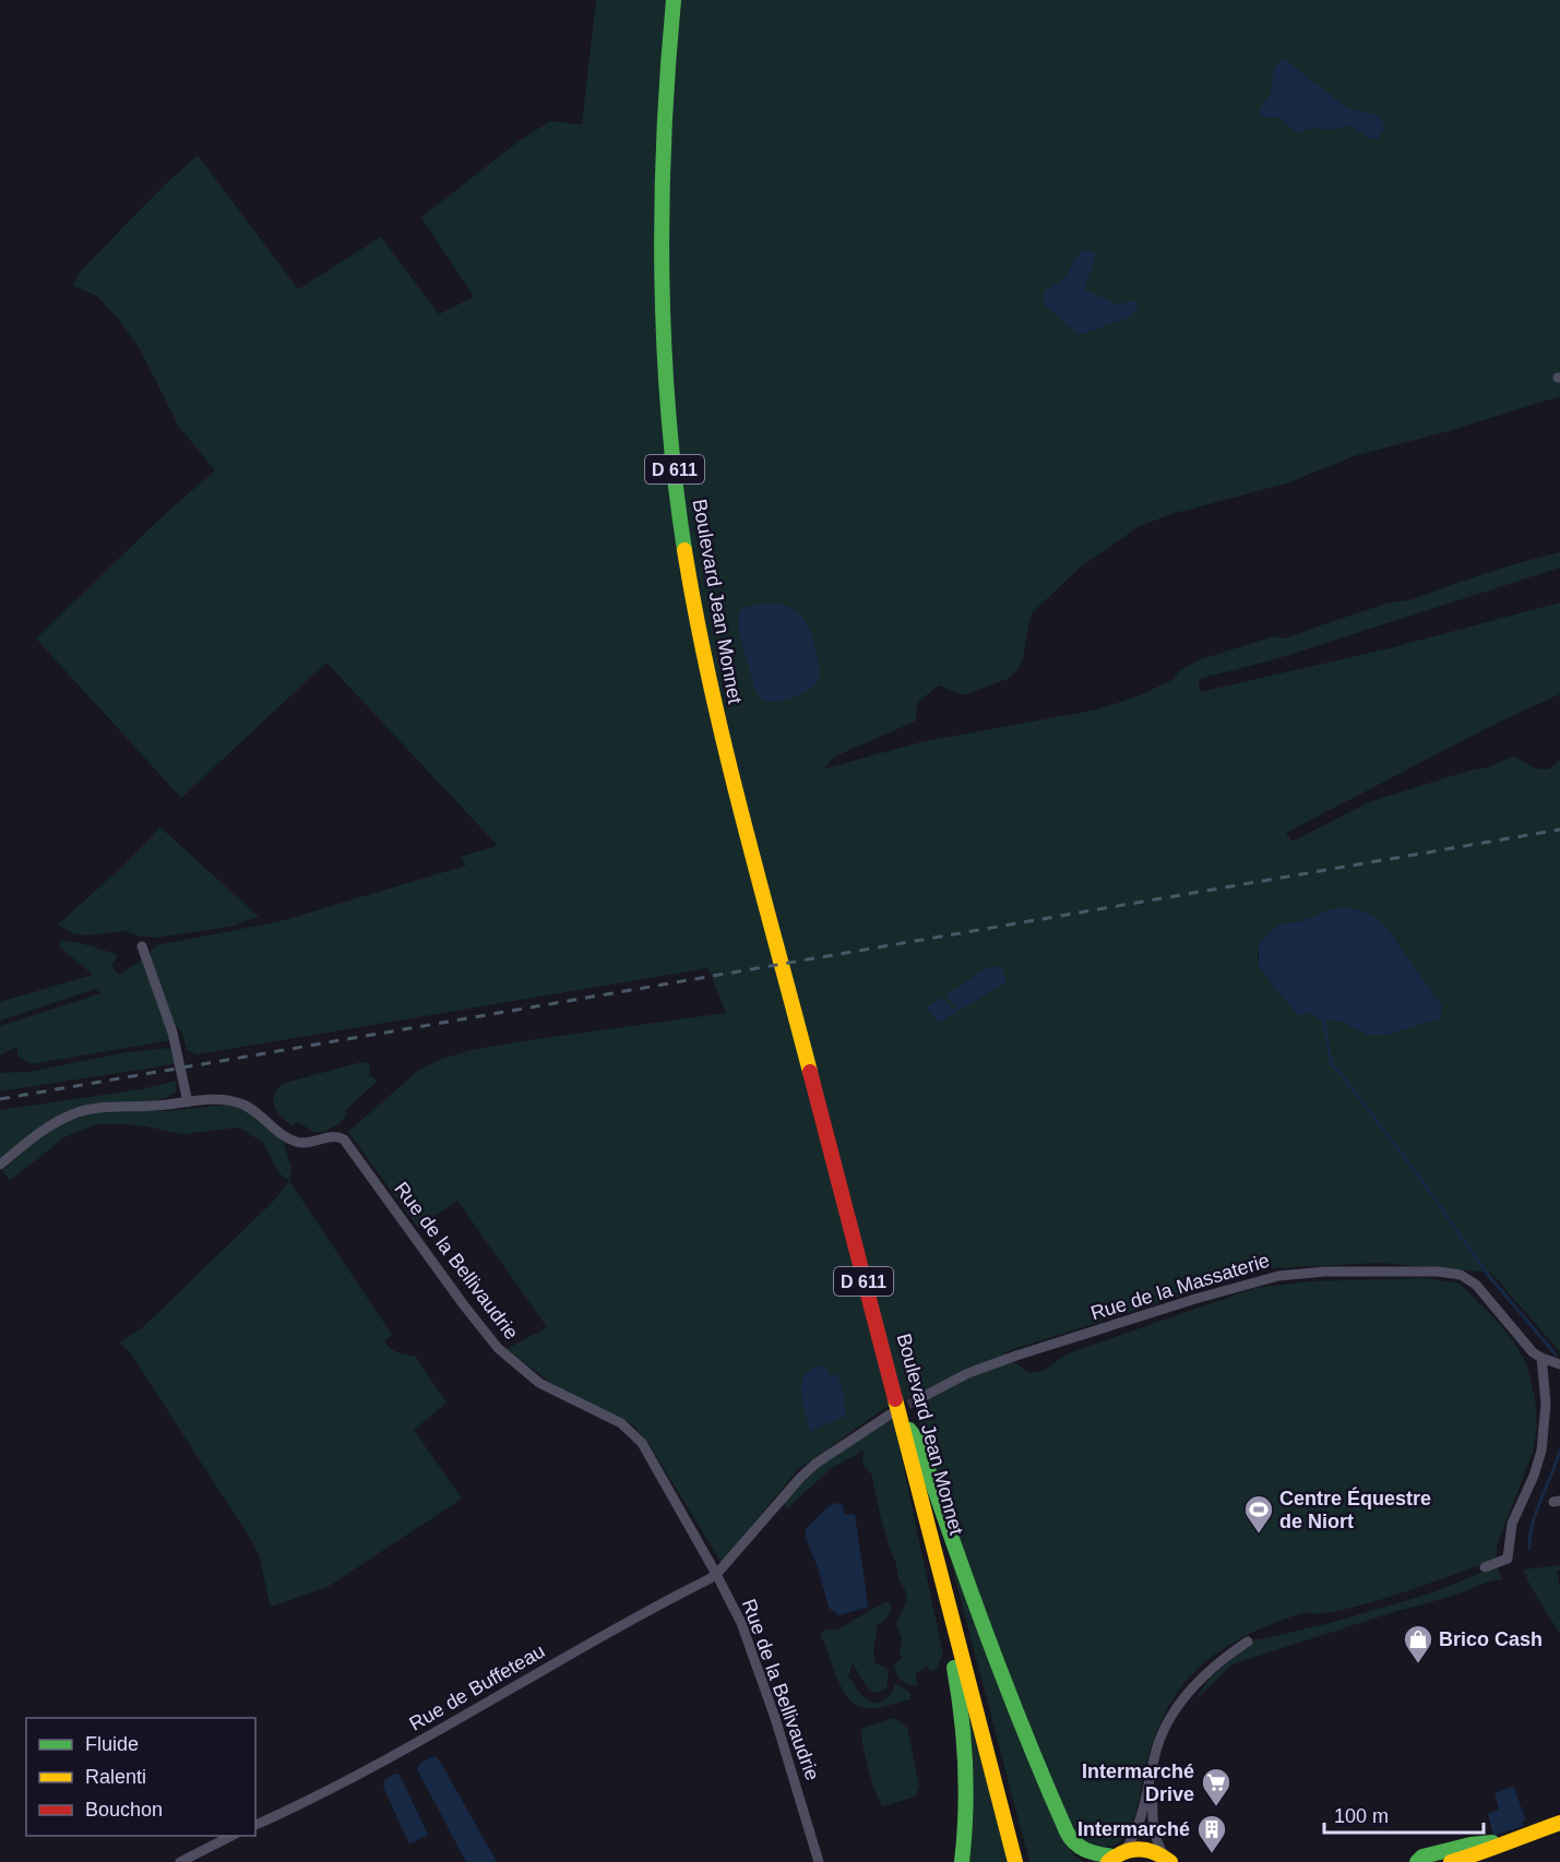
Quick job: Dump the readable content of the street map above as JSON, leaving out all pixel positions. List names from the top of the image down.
{
  "streets": {
    "main road": ["D 611", "Boulevard Jean Monnet"],
    "street": ["Rue de la Bellivaudrie", "Rue de la Massaterie", "Rue de Buffeteau"]
  },
  "crossings": [
    ["D 611", "Boulevard Jean Monnet"],
    ["Rue de la Bellivaudrie", "Rue de Buffeteau"]
  ],
  "places": {
    "sports": ["Centre Équestre de Niort"],
    "shop": ["Brico Cash"],
    "supermarket": ["Intermarché Drive"],
    "building": ["Intermarché"]
  },
  "legend": ["Fluide", "Ralenti", "Bouchon"],
  "scale_bar": "100 m"
}
